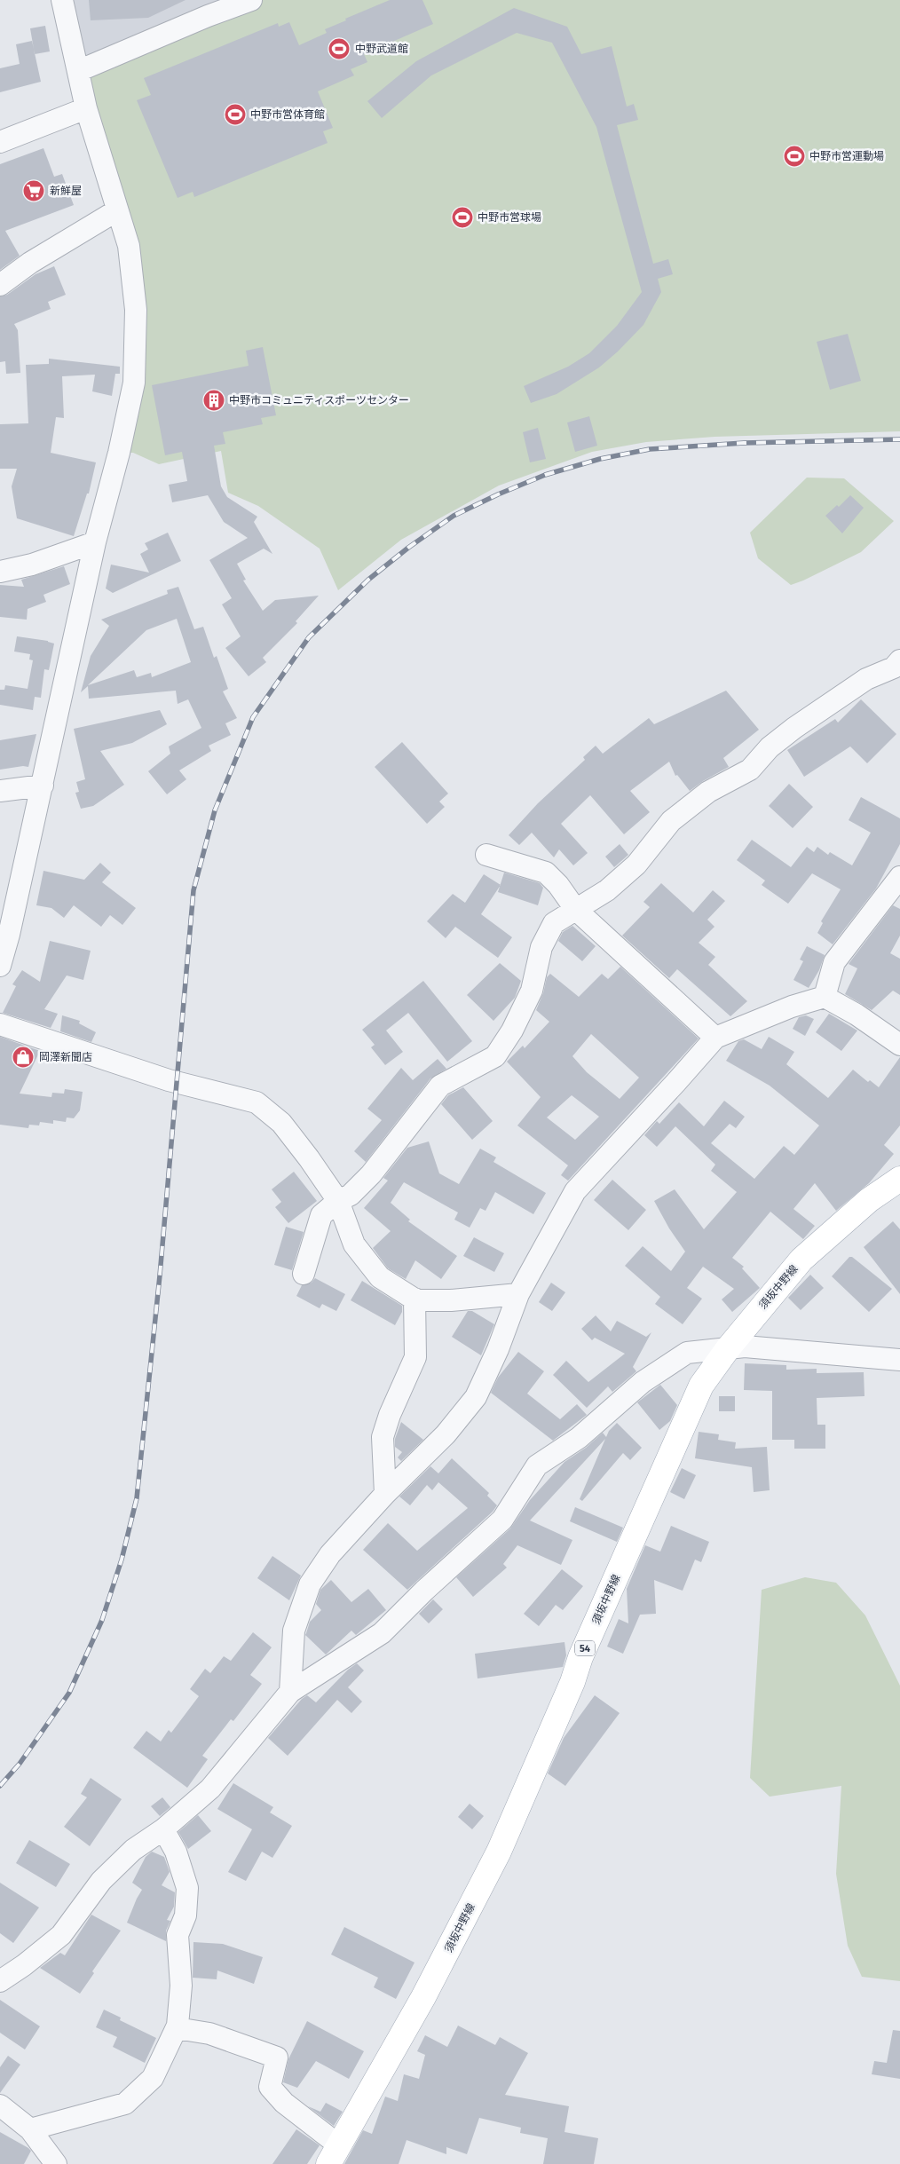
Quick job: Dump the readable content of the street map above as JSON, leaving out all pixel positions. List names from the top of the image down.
{
  "streets": {
    "main road": ["須坂中野線", "54"]
  },
  "places": {
    "sports": [
      "中野武道館",
      "中野市営体育館",
      "中野市営運動場",
      "中野市営球場"
    ],
    "supermarket": ["新鮮屋"],
    "building": ["中野市コミュニティスポーツセンター"],
    "shop": ["岡澤新聞店"]
  }
}
